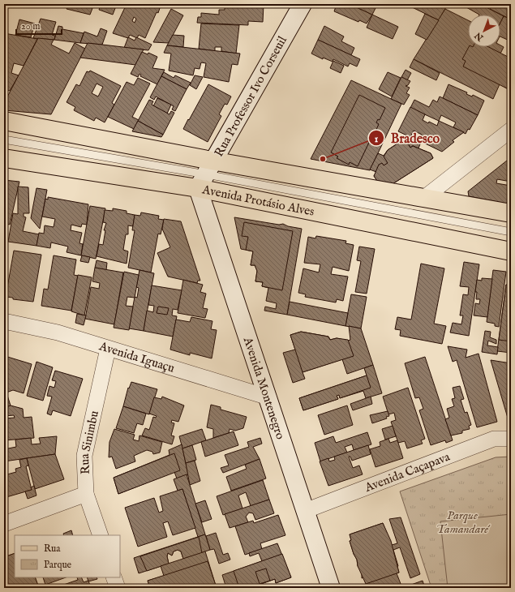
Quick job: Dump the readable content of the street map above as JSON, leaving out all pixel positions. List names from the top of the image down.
{
  "streets": {
    "main road": ["Avenida Protásio Alves"],
    "street": [
      "Rua Professor Ivo Corseuil",
      "Avenida Iguaçu",
      "Avenida Montenegro",
      "Rua Sinimbu",
      "Avenida Caçapava"
    ]
  },
  "crossings": [
    ["Rua Professor Ivo Corseuil", "Avenida Protásio Alves"],
    ["Rua Professor Ivo Corseuil", "Avenida Montenegro"],
    ["Avenida Protásio Alves", "Avenida Montenegro"],
    ["Avenida Iguaçu", "Avenida Montenegro"],
    ["Avenida Iguaçu", "Rua Sinimbu"],
    ["Avenida Montenegro", "Avenida Caçapava"]
  ],
  "parks": ["Parque Tamandaré"],
  "places": ["Bradesco"],
  "legend": ["Rua", "Parque"],
  "scale_bar": "20 m",
  "north": "bottom left"
}
